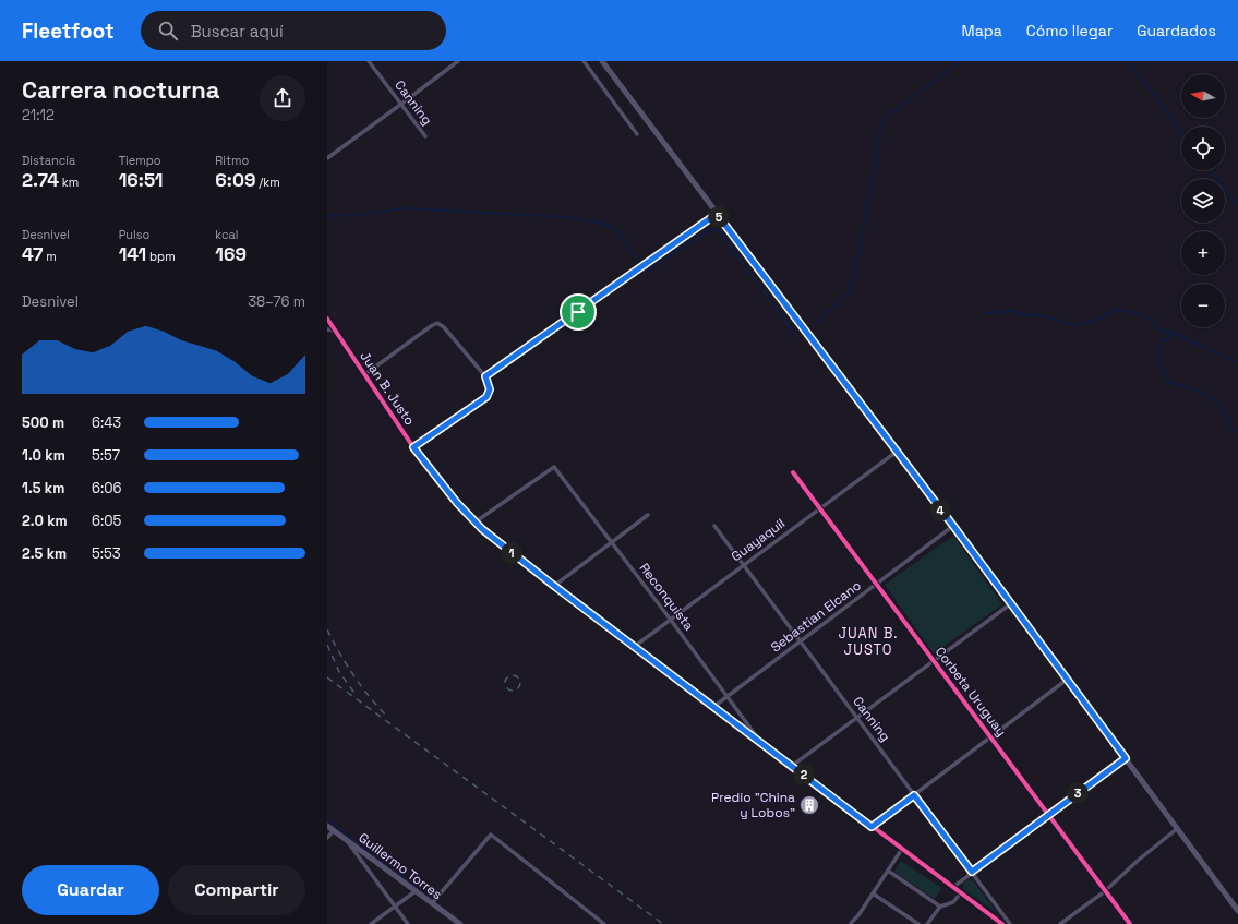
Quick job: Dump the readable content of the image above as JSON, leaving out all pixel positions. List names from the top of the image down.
{
  "streets": {
    "main road": ["Guillermo Torres"],
    "street": [
      "Canning",
      "Juan B. Justo",
      "Guayaquil",
      "Reconquista",
      "Sebastian Elcano",
      "Corbeta Uruguay"
    ]
  },
  "crossings": [
    ["Canning", "Guayaquil"],
    ["Canning", "Sebastian Elcano"],
    ["Juan B. Justo", "Guayaquil"],
    ["Juan B. Justo", "Reconquista"],
    ["Juan B. Justo", "Sebastian Elcano"],
    ["Guayaquil", "Reconquista"],
    ["Guayaquil", "Corbeta Uruguay"],
    ["Reconquista", "Sebastian Elcano"],
    ["Sebastian Elcano", "Corbeta Uruguay"]
  ],
  "districts": ["JUAN B. JUSTO"],
  "places": {
    "building": ["Predio \"China y Lobos\""]
  },
  "north": "left",
  "page": {
    "header": "Fleetfoot",
    "search": "Buscar aquí",
    "nav": ["Mapa", "Cómo llegar", "Guardados"],
    "heading": ["Carrera nocturna", "21:12"],
    "map_buttons": ["+", "−"],
    "stats": [
      ["Distancia", "2.74 km"],
      ["Tiempo", "16:51"],
      ["Ritmo", "6:09 /km"],
      ["Desnivel", "47 m"],
      ["Pulso", "141 bpm"],
      ["kcal", "169"]
    ],
    "pins": [
      "5",
      "4",
      "1",
      "2",
      "3"
    ],
    "chart": ["Desnivel", "38–76 m"],
    "list": [
      {
        "name": "500 m",
        "note": "6:43"
      },
      {
        "name": "1.0 km",
        "note": "5:57"
      },
      {
        "name": "1.5 km",
        "note": "6:06"
      },
      {
        "name": "2.0 km",
        "note": "6:05"
      },
      {
        "name": "2.5 km",
        "note": "5:53"
      }
    ],
    "buttons": ["Guardar", "Compartir"]
  }
}
